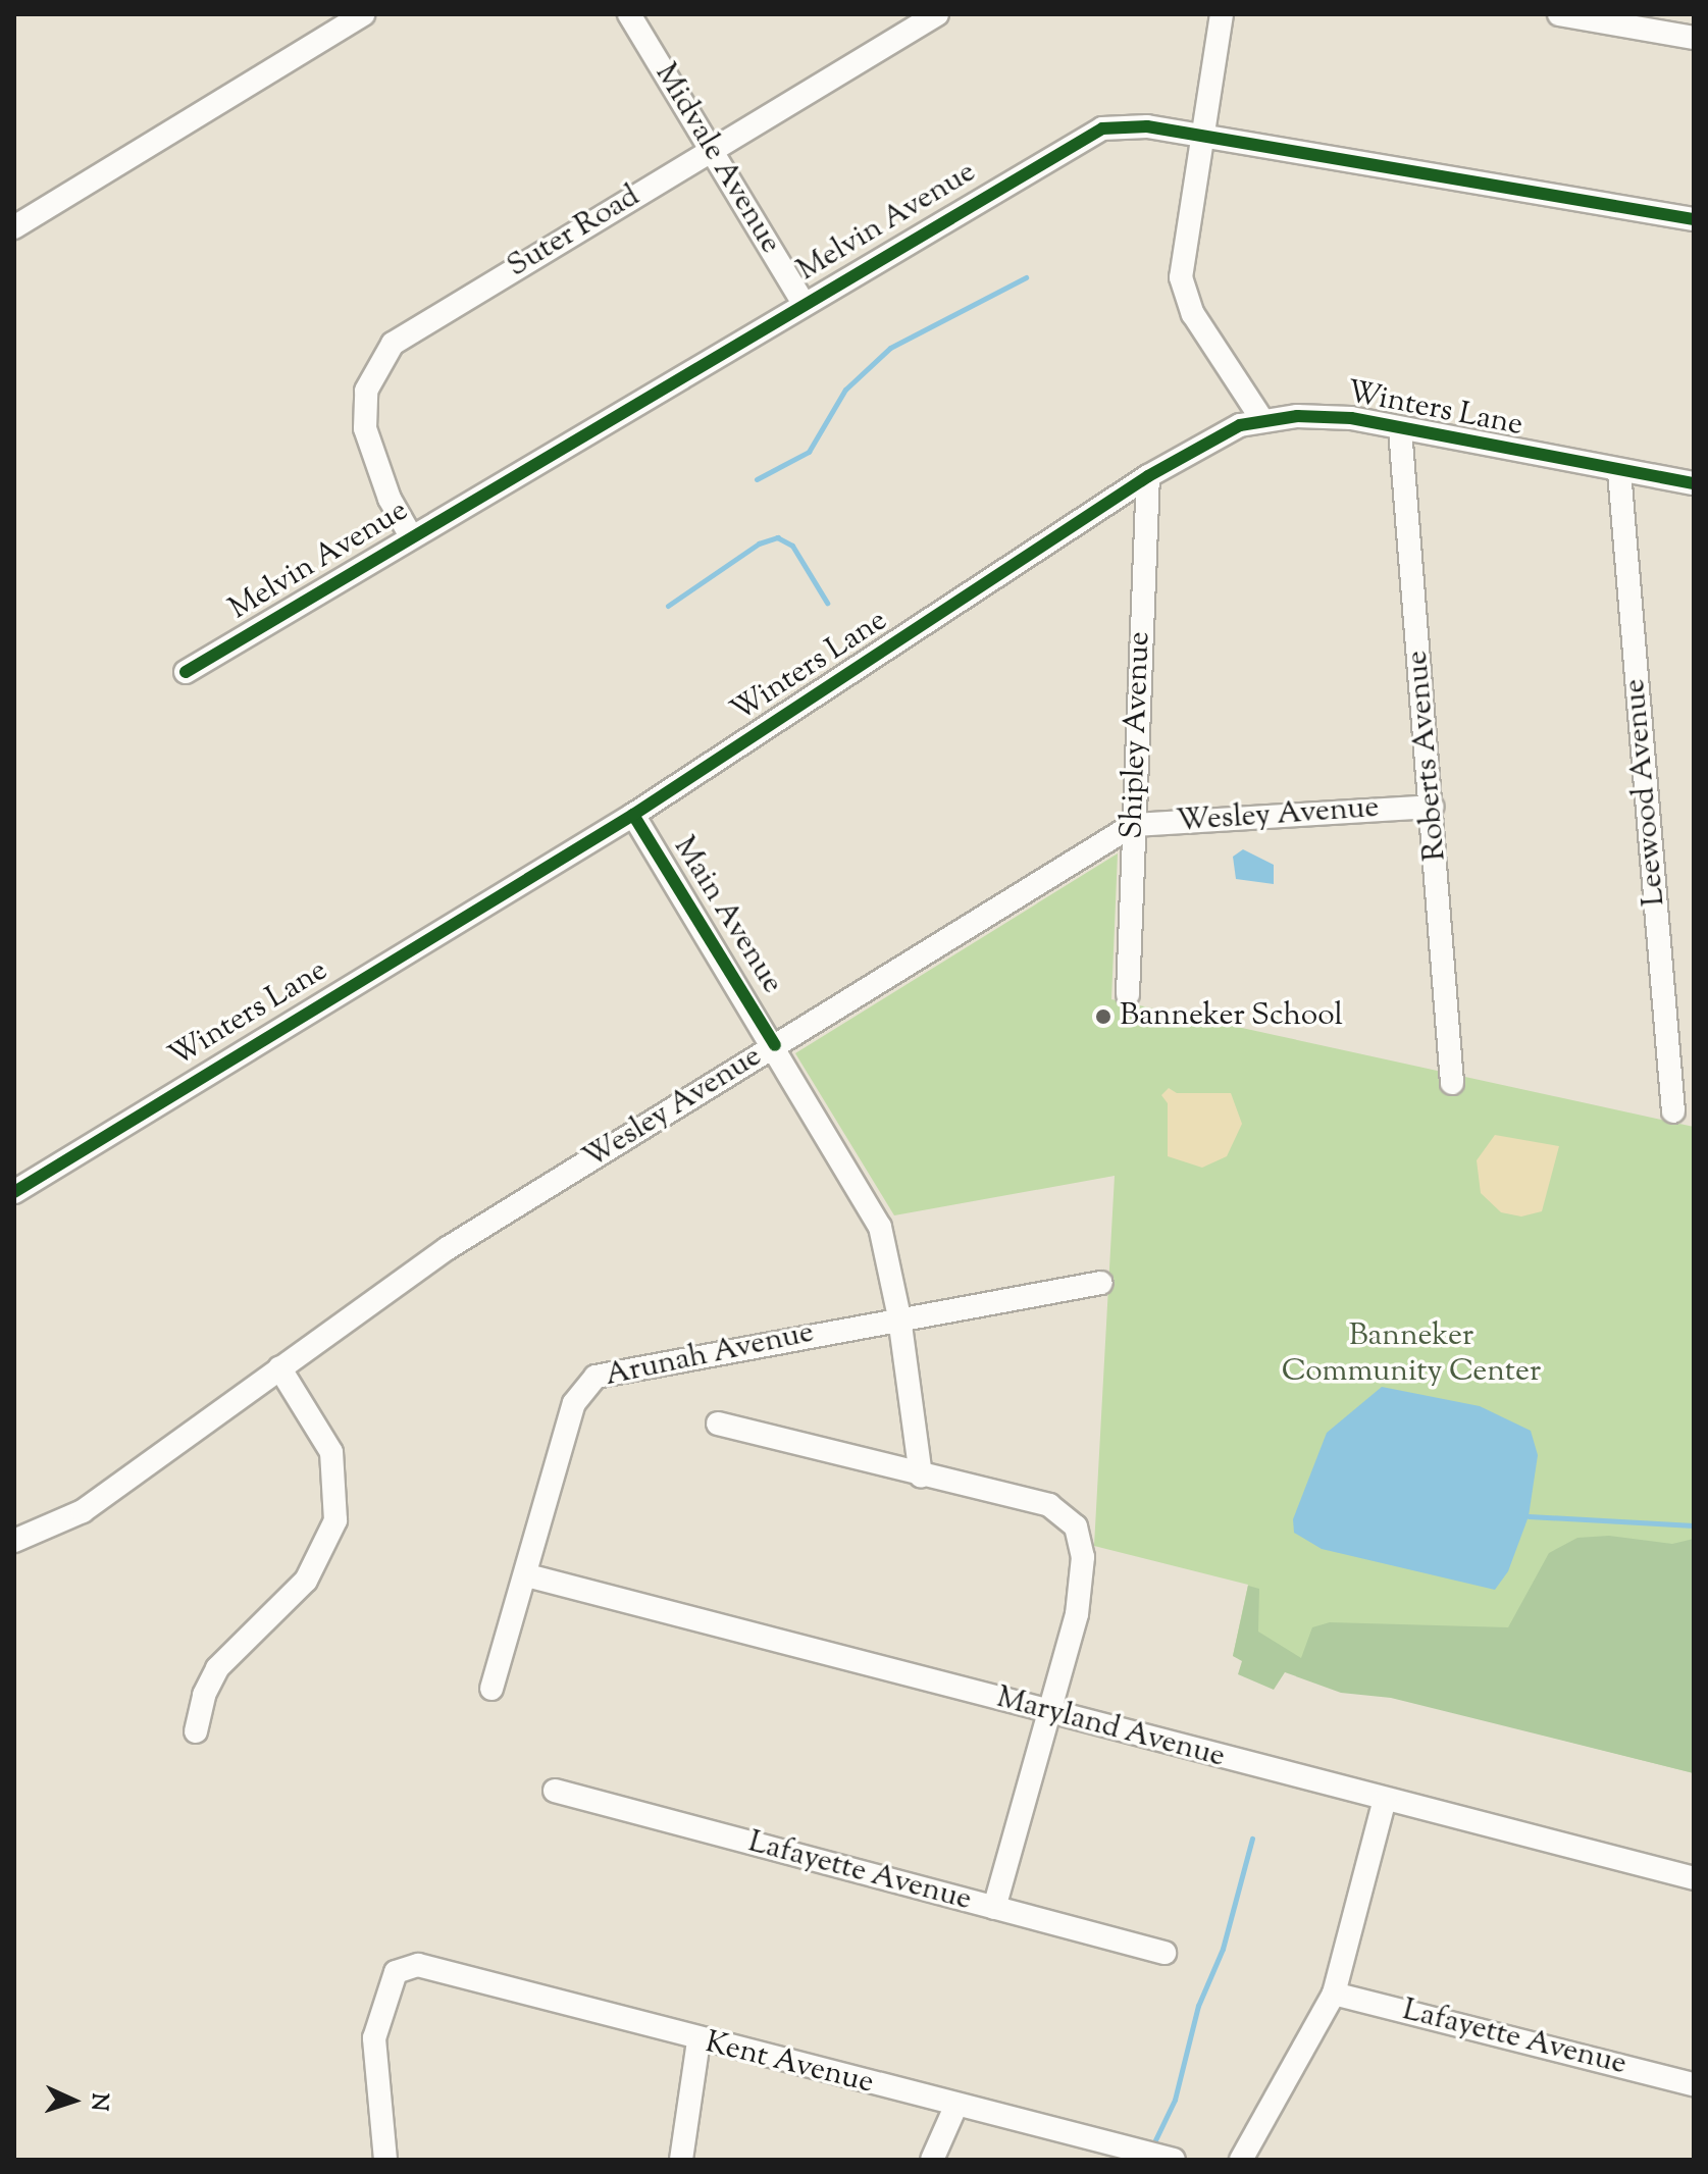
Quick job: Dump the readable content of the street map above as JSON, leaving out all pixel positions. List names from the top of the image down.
{
  "streets": {
    "street": [
      "Midvale Avenue",
      "Melvin Avenue",
      "Suter Road",
      "Winters Lane",
      "Shipley Avenue",
      "Roberts Avenue",
      "Leewood Avenue",
      "Wesley Avenue",
      "Main Avenue",
      "Arunah Avenue",
      "Maryland Avenue",
      "Lafayette Avenue",
      "Kent Avenue"
    ]
  },
  "crossings": [
    ["Midvale Avenue", "Melvin Avenue"],
    ["Midvale Avenue", "Suter Road"],
    ["Melvin Avenue", "Suter Road"],
    ["Winters Lane", "Shipley Avenue"],
    ["Winters Lane", "Roberts Avenue"],
    ["Winters Lane", "Leewood Avenue"],
    ["Winters Lane", "Main Avenue"],
    ["Shipley Avenue", "Wesley Avenue"],
    ["Roberts Avenue", "Wesley Avenue"],
    ["Wesley Avenue", "Main Avenue"],
    ["Main Avenue", "Arunah Avenue"],
    ["Arunah Avenue", "Maryland Avenue"]
  ],
  "parks": ["Banneker Community Center"],
  "places": ["Banneker School"],
  "north": "right"
}
